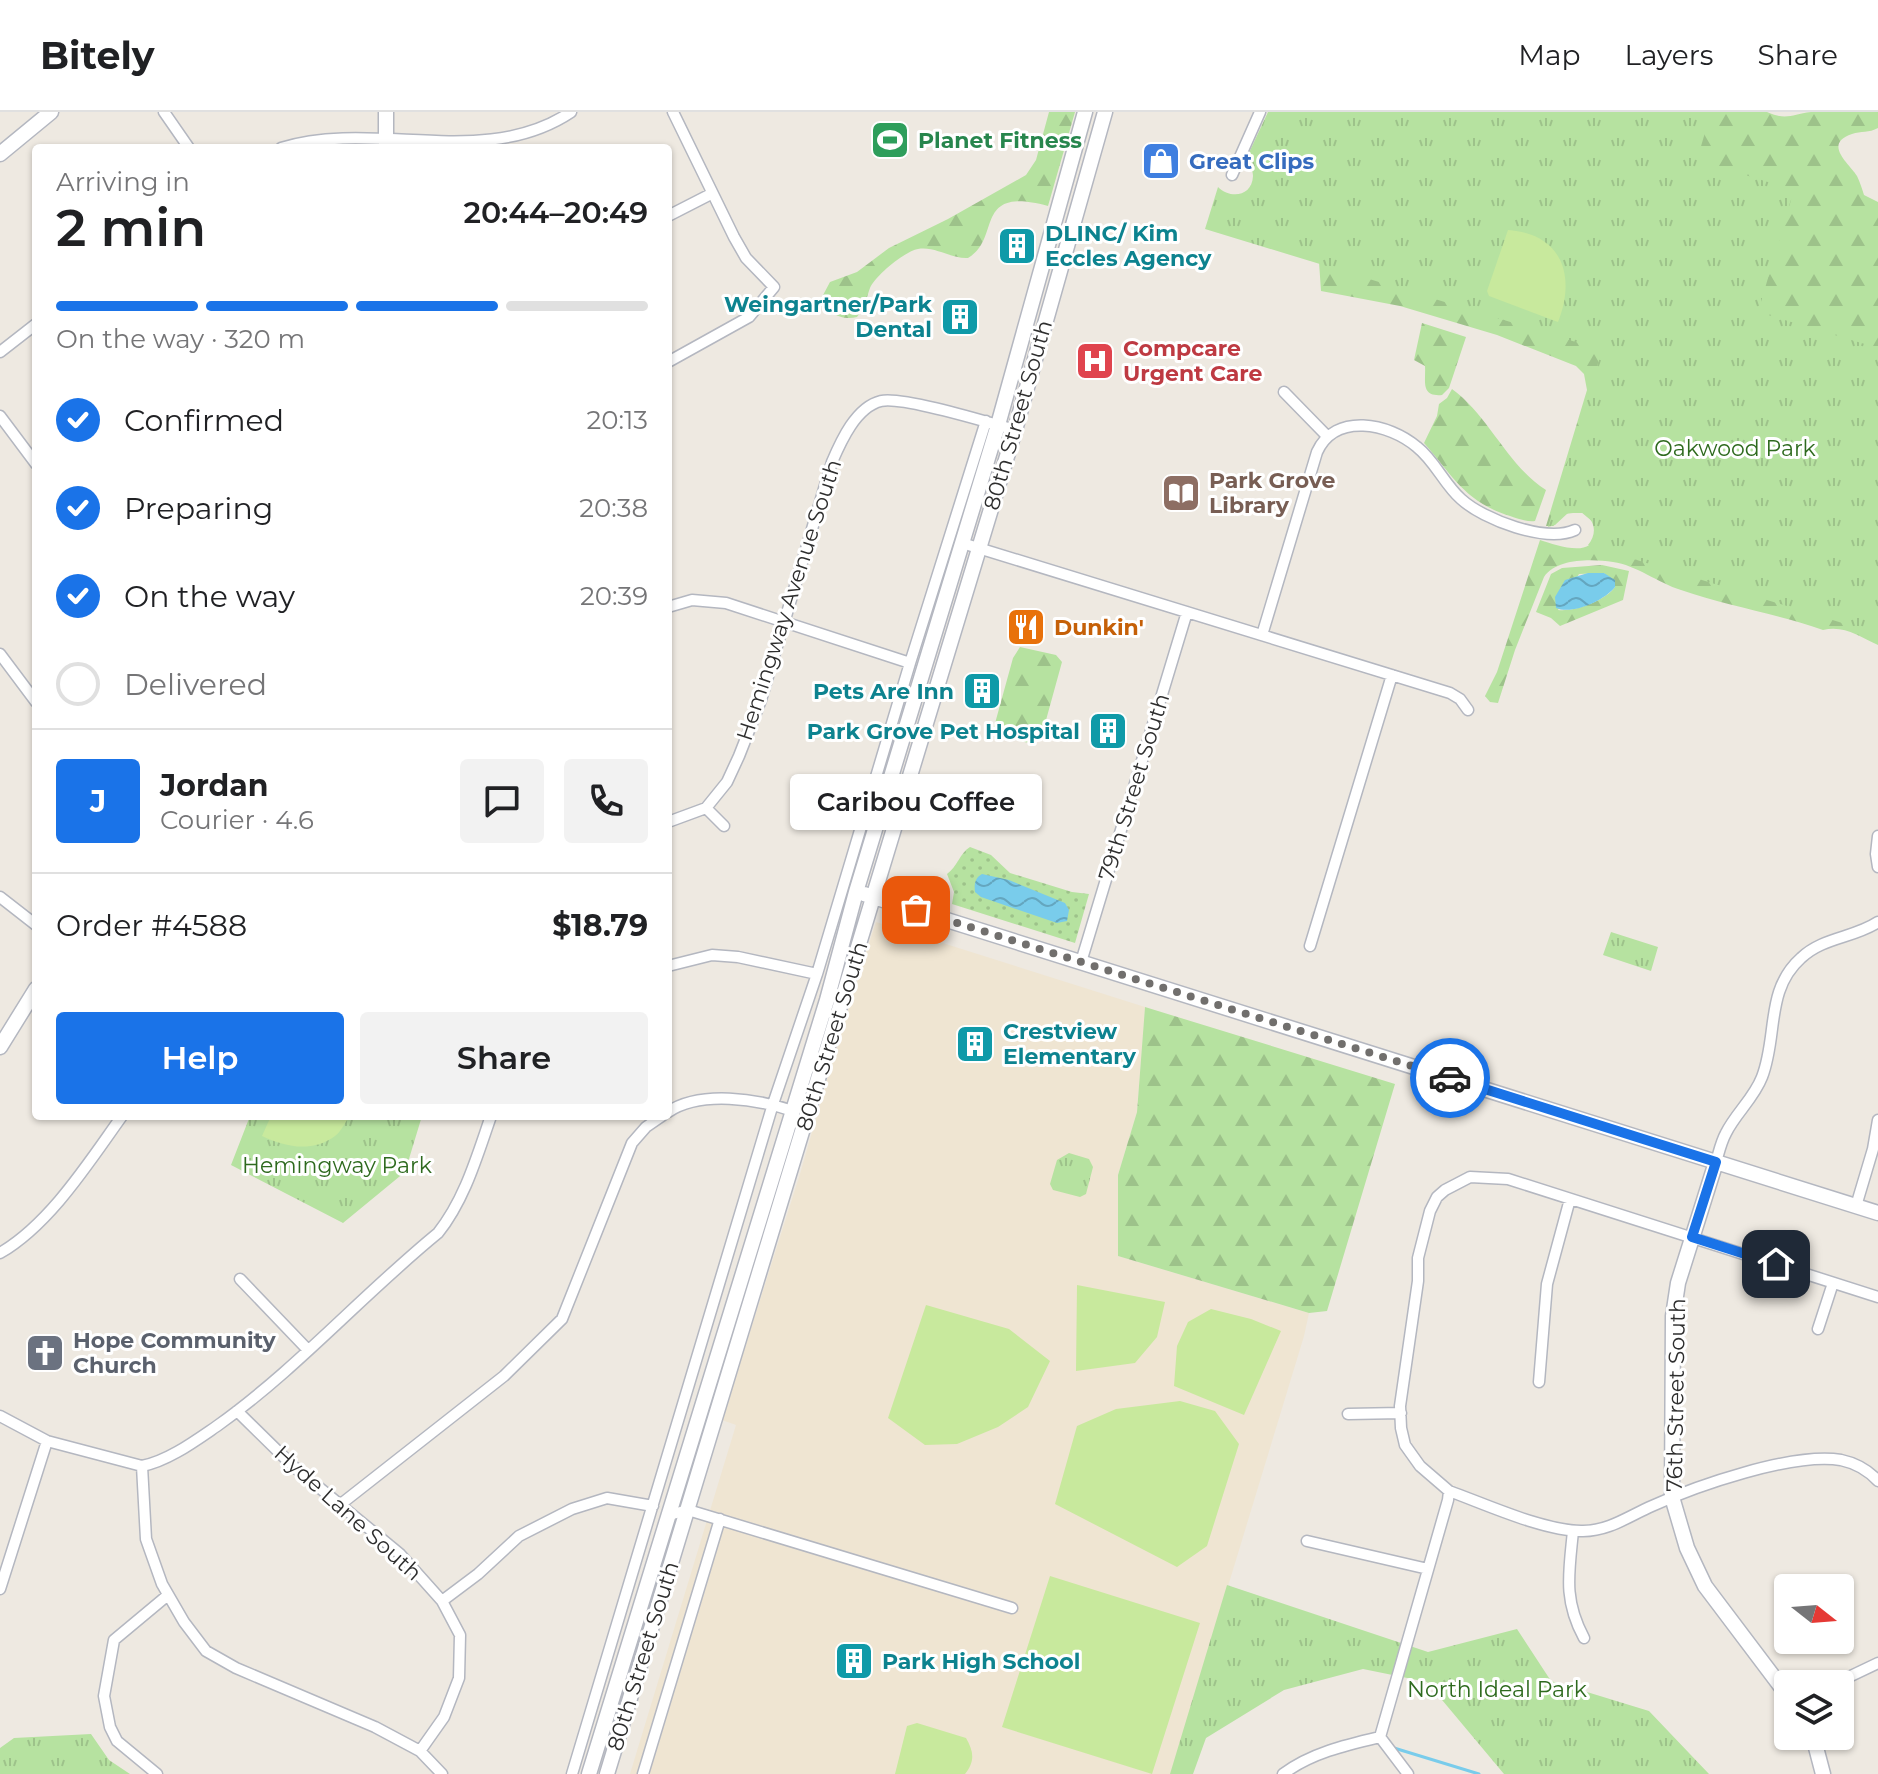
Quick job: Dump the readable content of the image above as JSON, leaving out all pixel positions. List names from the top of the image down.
{
  "streets": {
    "main road": ["80th Street South", "76th Street South"],
    "street": ["Hemingway Avenue South", "79th Street South", "Hyde Lane South"]
  },
  "crossings": [
    ["80th Street South", "Hemingway Avenue South"]
  ],
  "parks": ["Oakwood Park", "Hemingway Park", "North Ideal Park"],
  "places": {
    "sports": ["Planet Fitness"],
    "shop": ["Great Clips"],
    "building": [
      "DLINC/ Kim Eccles Agency",
      "Weingartner/Park Dental",
      "Pets Are Inn",
      "Park Grove Pet Hospital",
      "Crestview Elementary",
      "Park High School"
    ],
    "hospital": ["Compcare Urgent Care"],
    "library": ["Park Grove Library"],
    "restaurant": ["Dunkin'"],
    "other": ["Caribou Coffee"],
    "church": ["Hope Community Church"]
  },
  "north": "right",
  "page": {
    "header": "Bitely",
    "nav": ["Map", "Layers", "Share"],
    "heading": ["2 min", "Arriving in", "20:44–20:49"],
    "panel": [
      "Jordan",
      "Courier · 4.6",
      "Order #4588",
      "$18.79"
    ],
    "bar": "On the way · 320 m",
    "list": [
      ["Confirmed", "20:13"],
      ["Preparing", "20:38"],
      ["On the way", "20:39"],
      "Delivered"
    ],
    "round": "J",
    "bubble": "Caribou Coffee",
    "buttons": ["Help", "Share"]
  }
}
